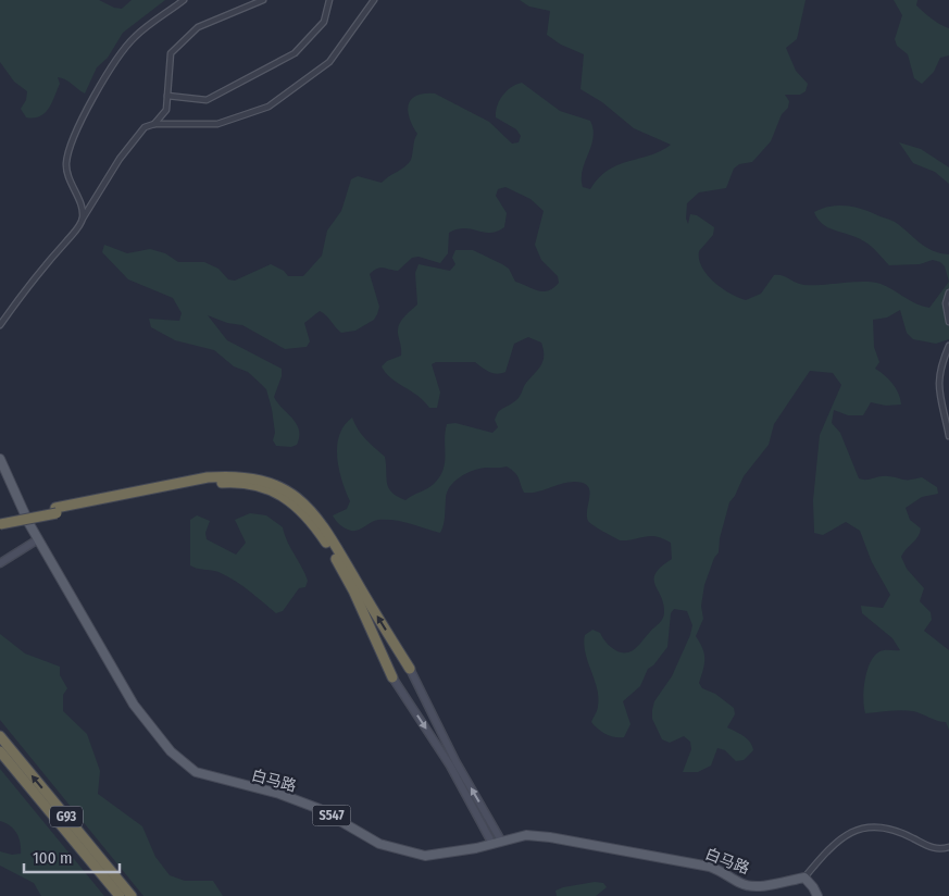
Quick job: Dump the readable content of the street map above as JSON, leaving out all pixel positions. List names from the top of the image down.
{
  "streets": {
    "highway": ["G93"],
    "main road": ["白马路", "S547"]
  },
  "scale_bar": "100 m"
}
